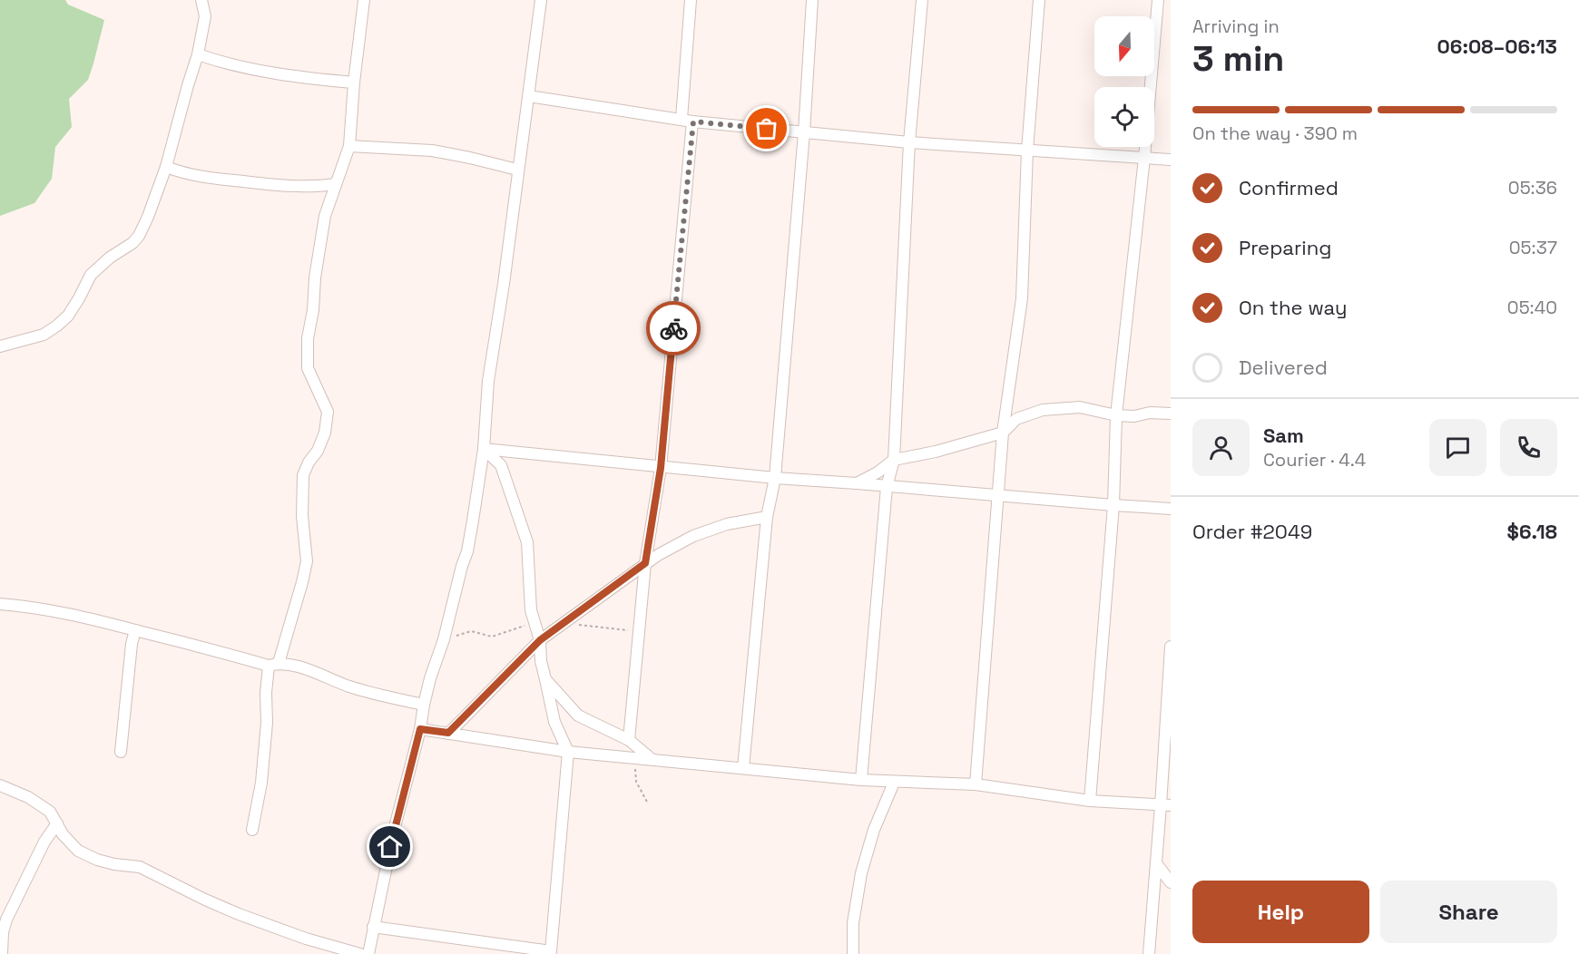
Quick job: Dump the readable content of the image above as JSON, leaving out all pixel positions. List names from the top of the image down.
{
  "north": "bottom",
  "page": {
    "heading": ["3 min", "Arriving in", "06:08–06:13"],
    "panel": [
      "Sam",
      "Courier · 4.4",
      "Order #2049",
      "$6.18"
    ],
    "bar": "On the way · 390 m",
    "list": [
      ["Confirmed", "05:36"],
      ["Preparing", "05:37"],
      ["On the way", "05:40"],
      "Delivered"
    ],
    "buttons": ["Help", "Share"]
  }
}
